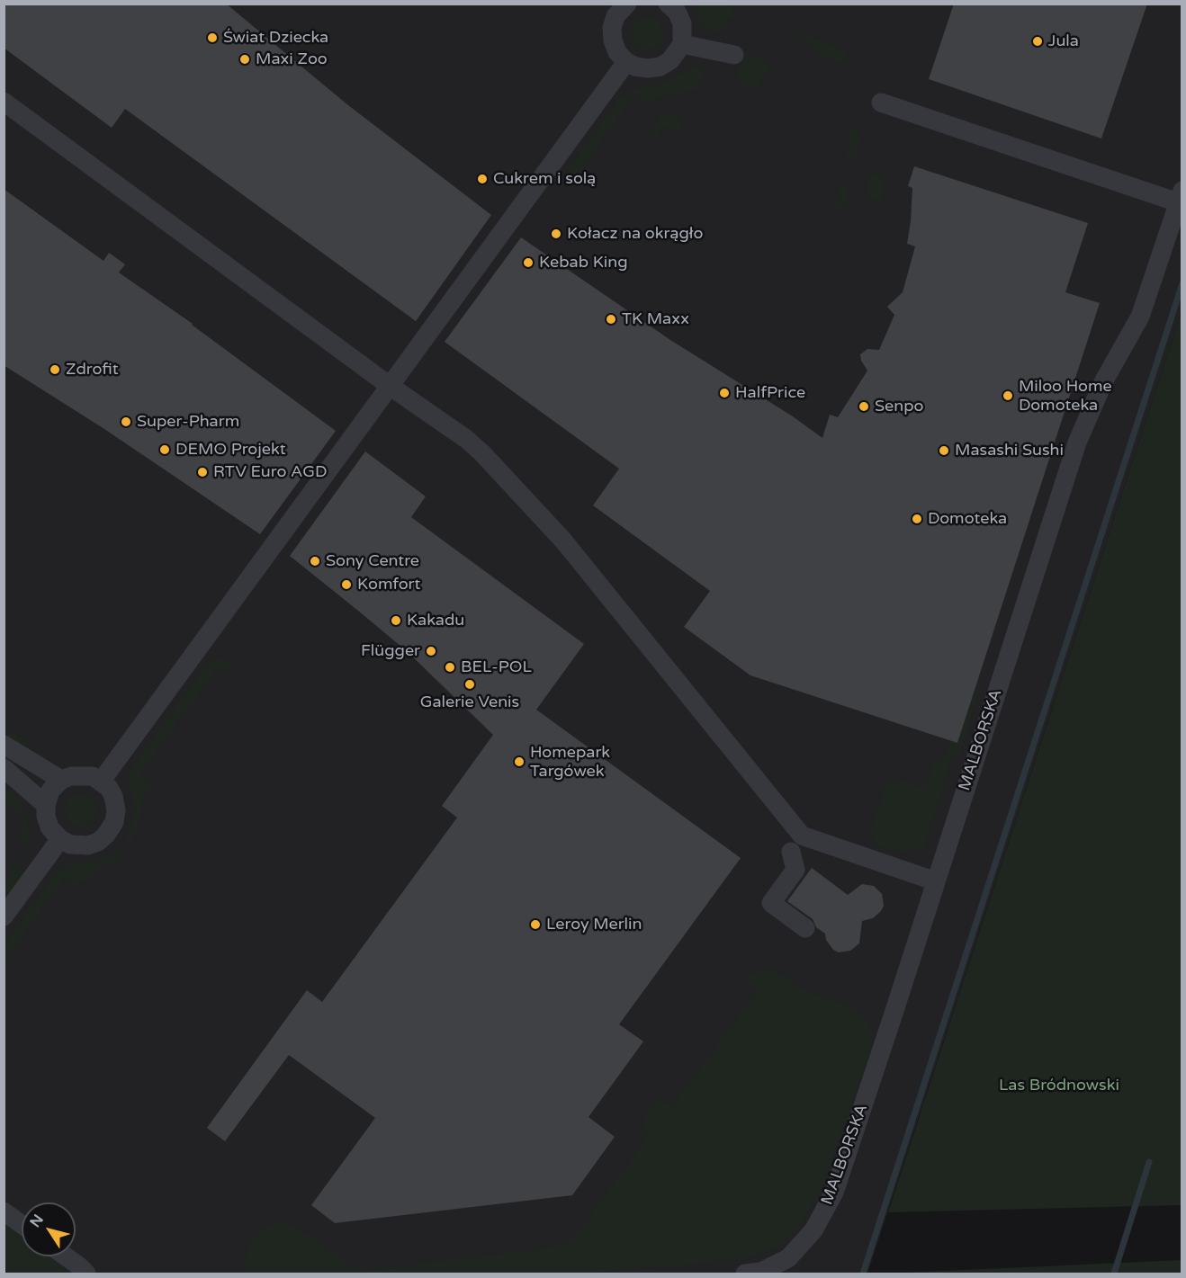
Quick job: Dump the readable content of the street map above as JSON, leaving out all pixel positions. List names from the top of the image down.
{
  "streets": {
    "street": ["MALBORSKA"]
  },
  "parks": ["Las Bródnowski"],
  "places": [
    "Świat Dziecka",
    "Jula",
    "Maxi Zoo",
    "Cukrem i solą",
    "Kołacz na okrągło",
    "Kebab King",
    "TK Maxx",
    "Zdrofit",
    "HalfPrice",
    "Miloo Home Domoteka",
    "Senpo",
    "Super-Pharm",
    "DEMO Projekt",
    "Masashi Sushi",
    "RTV Euro AGD",
    "Domoteka",
    "Sony Centre",
    "Komfort",
    "Kakadu",
    "Flügger",
    "BEL-POL",
    "Galerie Venis",
    "Homepark Targówek",
    "Leroy Merlin"
  ],
  "north": "top left"
}
